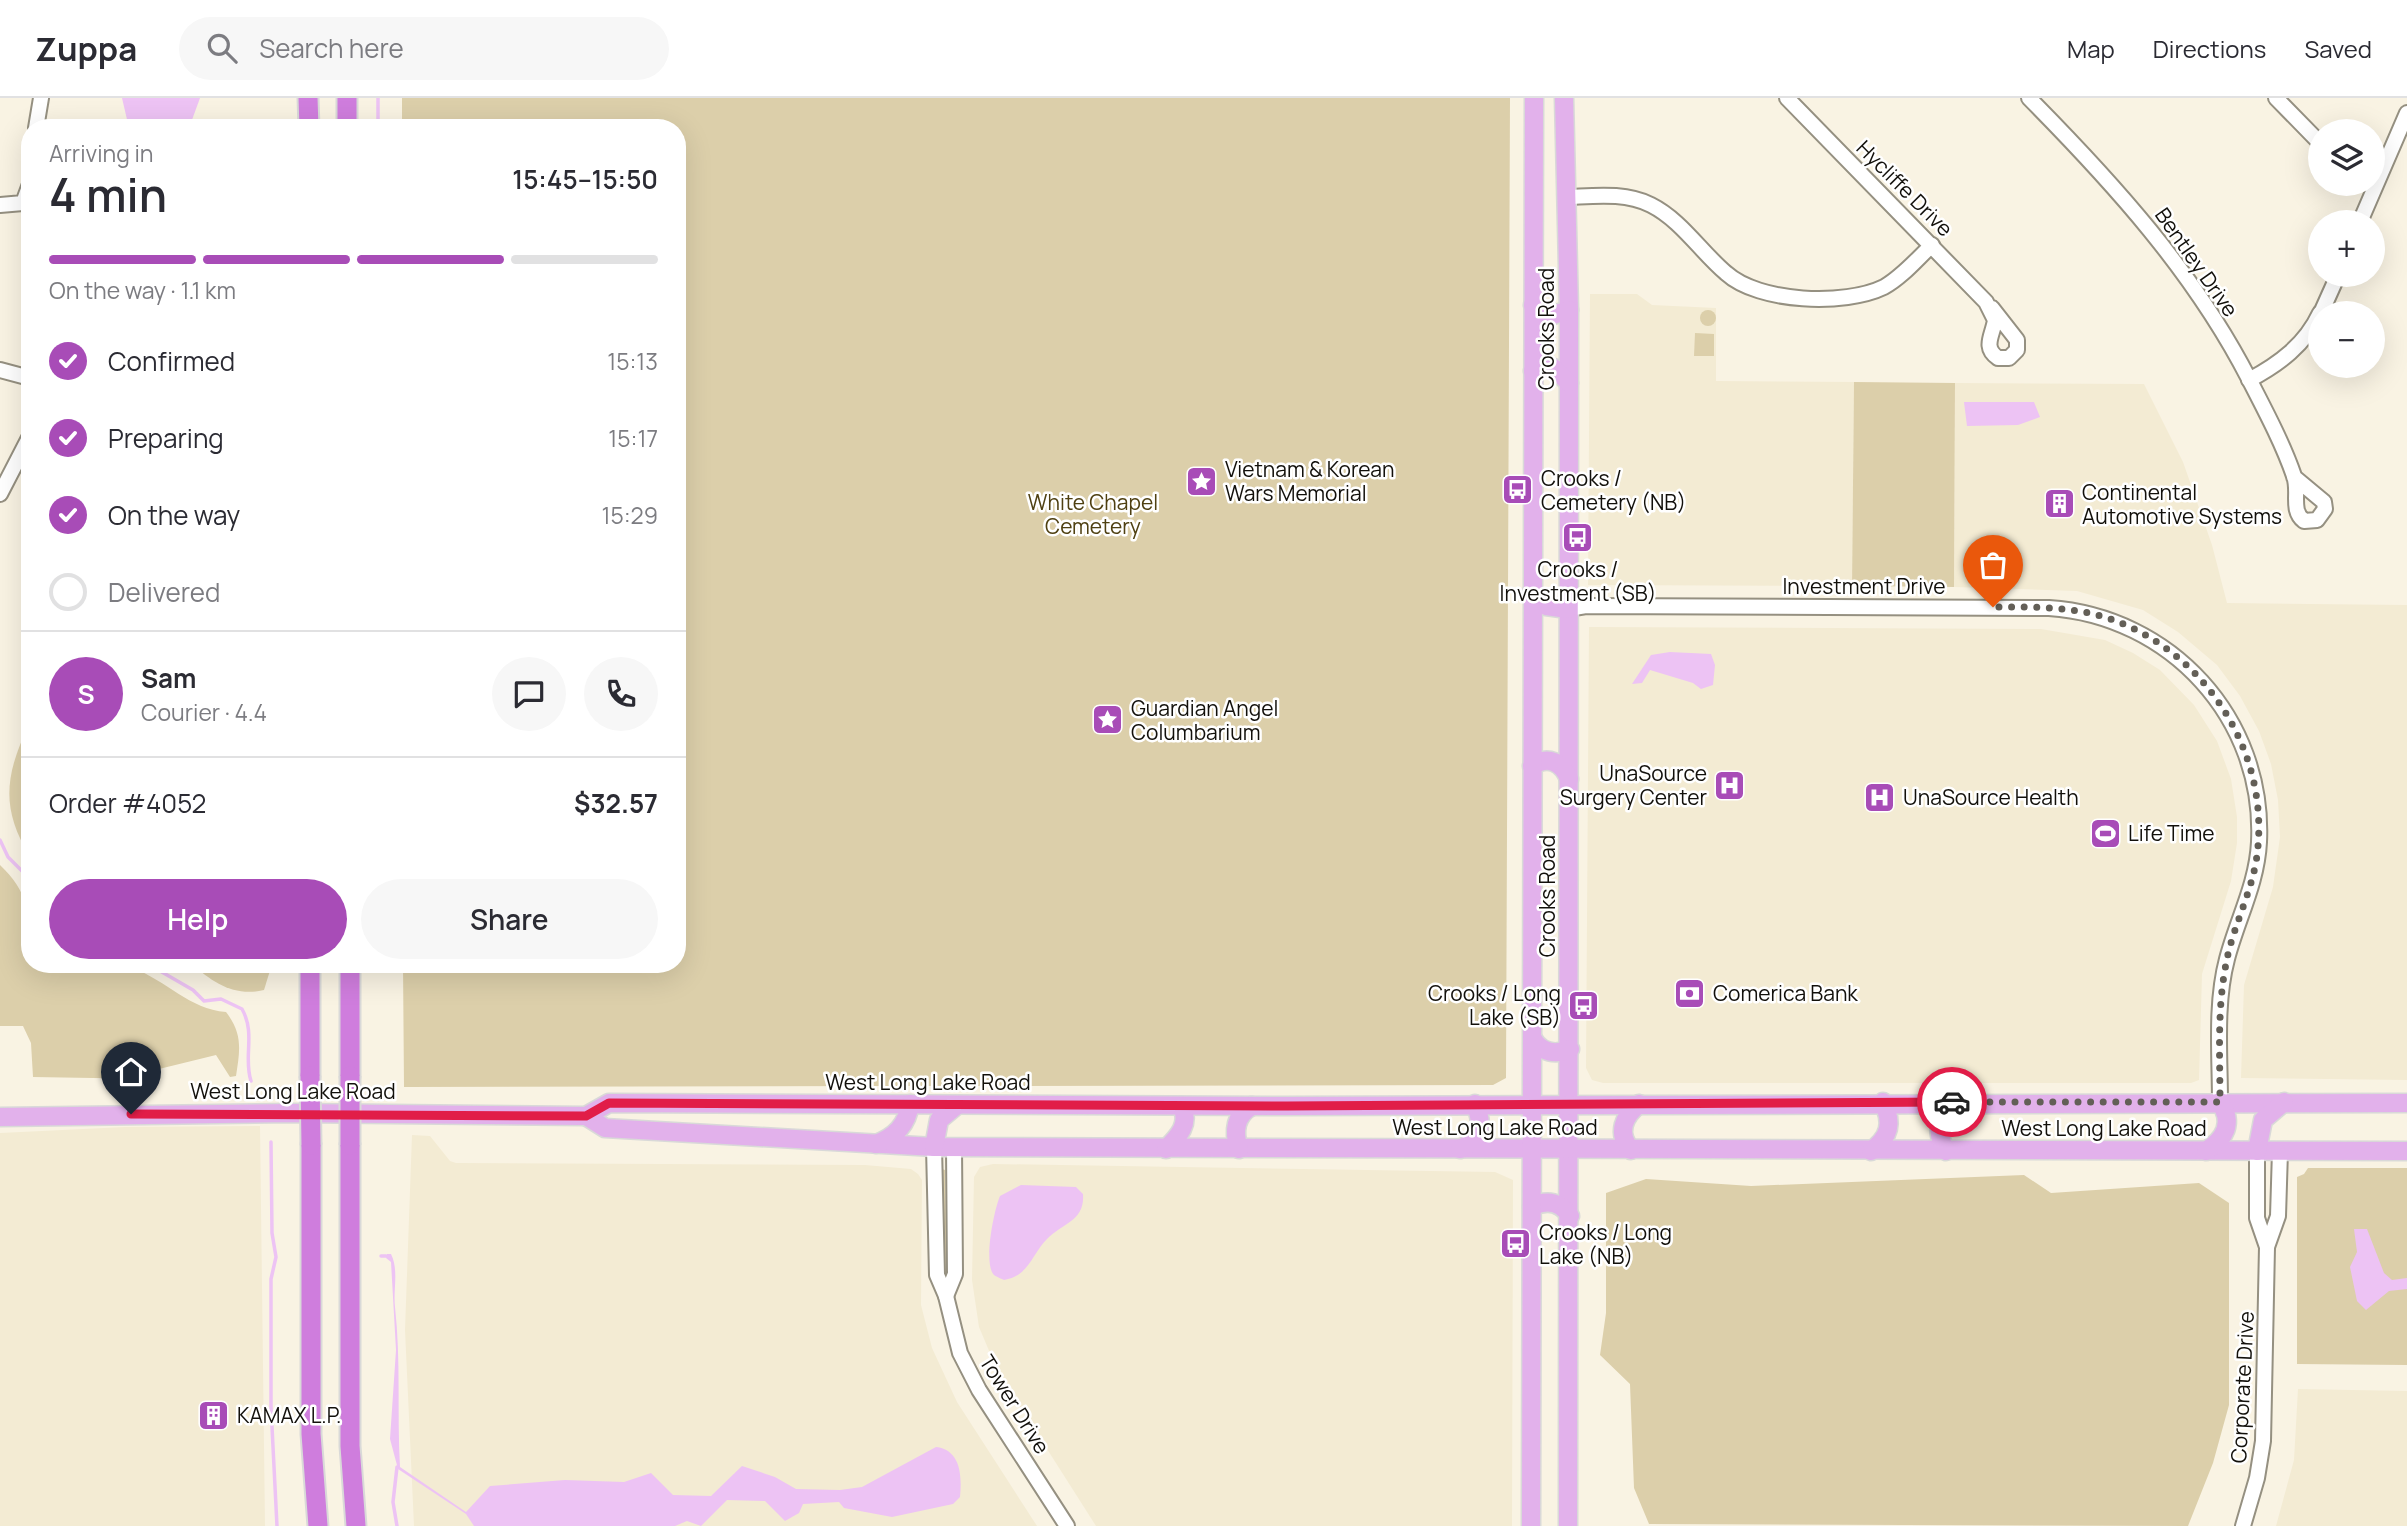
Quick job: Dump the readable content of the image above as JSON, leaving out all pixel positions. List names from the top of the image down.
{
  "streets": {
    "main road": ["Crooks Road", "West Long Lake Road"],
    "street": [
      "Hycliffe Drive",
      "Bentley Drive",
      "Investment Drive",
      "Corporate Drive",
      "Tower Drive"
    ]
  },
  "crossings": [
    ["Crooks Road", "Investment Drive"],
    ["Crooks Road", "West Long Lake Road"],
    ["Investment Drive", "West Long Lake Road"],
    ["West Long Lake Road", "Corporate Drive"],
    ["West Long Lake Road", "Tower Drive"]
  ],
  "parks": ["White Chapel Cemetery"],
  "places": {
    "place": ["Vietnam & Korean Wars Memorial", "Guardian Angel Columbarium"],
    "bus stop": [
      "Crooks / Cemetery (NB)",
      "Crooks / Investment (SB)",
      "Crooks / Long Lake (SB)",
      "Crooks / Long Lake (NB)"
    ],
    "building": ["Continental Automotive Systems", "KAMAX L.P."],
    "hospital": ["UnaSource Surgery Center", "UnaSource Health"],
    "sports": ["Life Time"],
    "bank": ["Comerica Bank"]
  },
  "page": {
    "header": "Zuppa",
    "search": "Search here",
    "nav": ["Map", "Directions", "Saved"],
    "map_buttons": ["+", "−"],
    "heading": ["4 min", "Arriving in", "15:45–15:50"],
    "panel": [
      "Sam",
      "Courier · 4.4",
      "Order #4052",
      "$32.57"
    ],
    "bar": "On the way · 1.1 km",
    "list": [
      ["Confirmed", "15:13"],
      ["Preparing", "15:17"],
      ["On the way", "15:29"],
      "Delivered"
    ],
    "round": "S",
    "buttons": ["Help", "Share"]
  }
}
